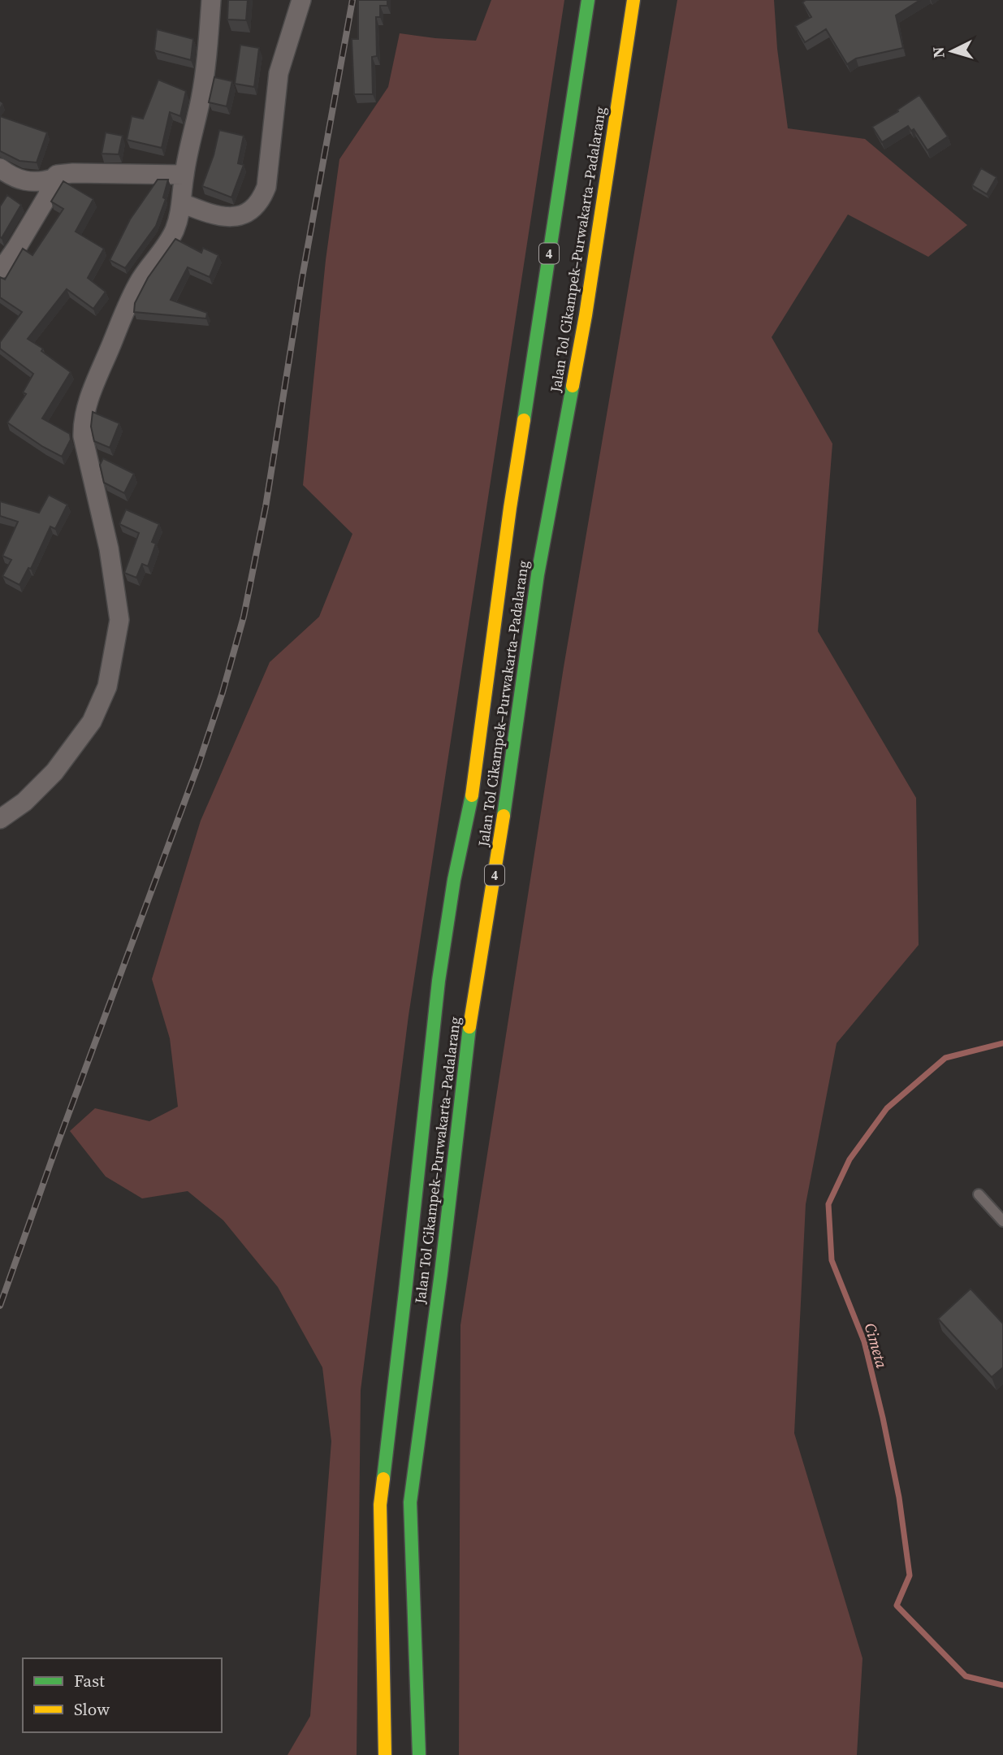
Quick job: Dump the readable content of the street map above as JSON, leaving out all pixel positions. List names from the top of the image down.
{
  "streets": {
    "highway": ["Jalan Tol Cikampek–Purwakarta–Padalarang", "4"]
  },
  "water": ["Cimeta"],
  "legend": ["Fast", "Slow"],
  "north": "left"
}
